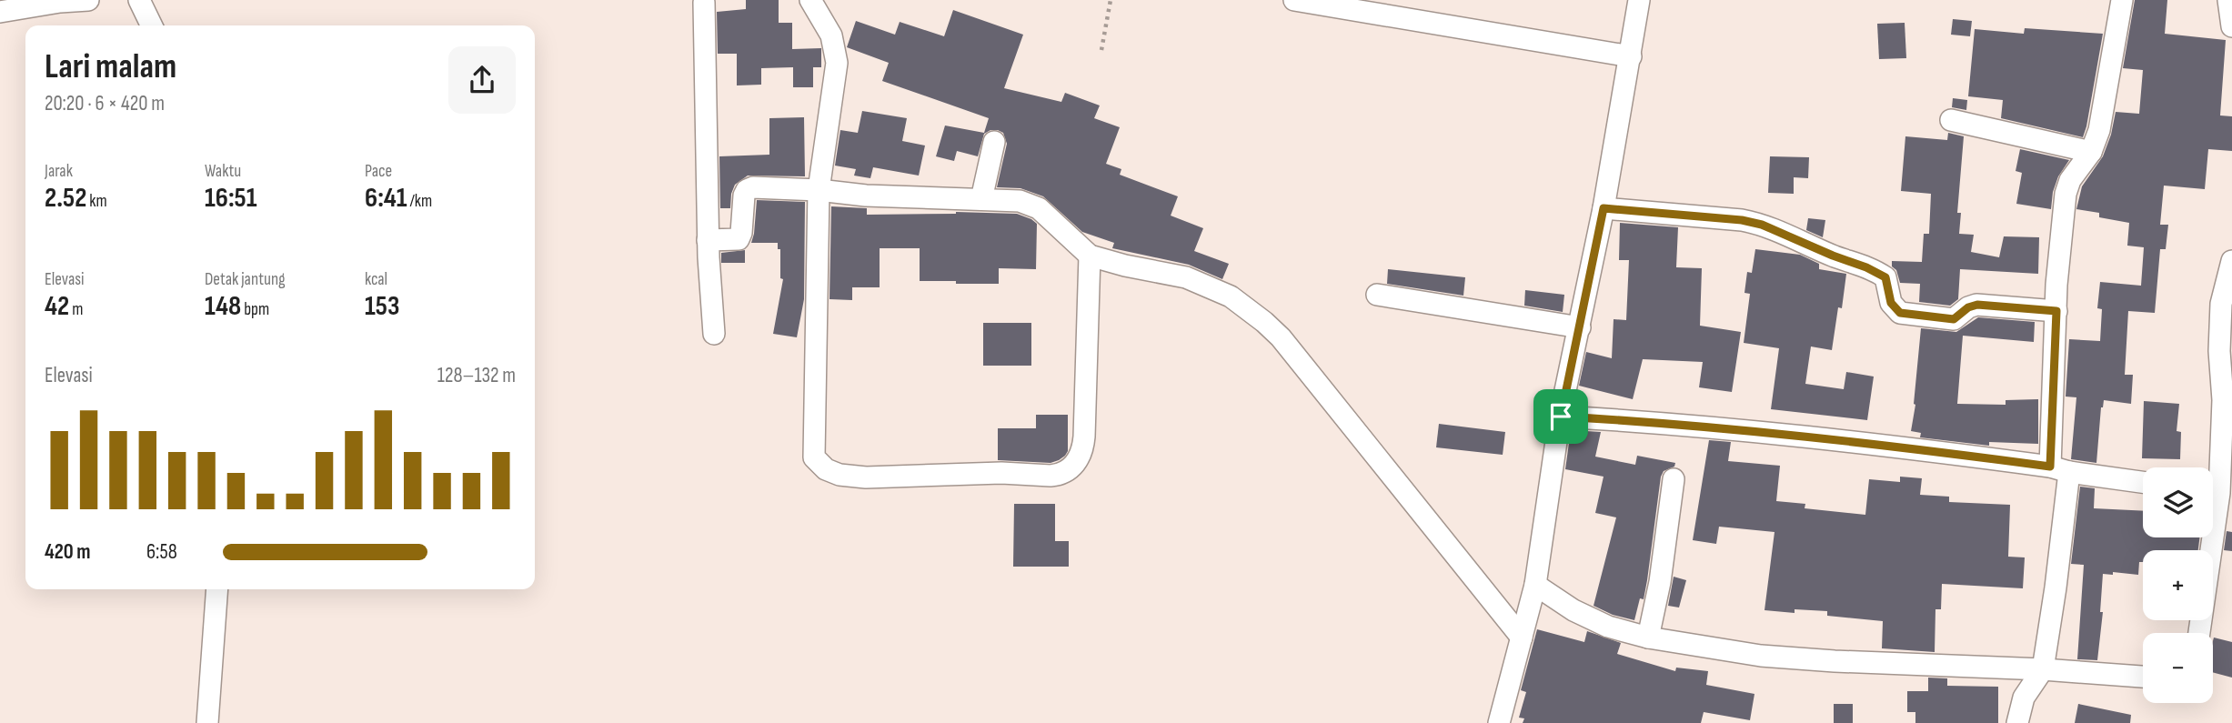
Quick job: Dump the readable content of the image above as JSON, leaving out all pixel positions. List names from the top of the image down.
{
  "page": {
    "heading": ["Lari malam", "20:20 · 6 × 420 m"],
    "stats": [
      ["Jarak", "2.52 km"],
      ["Waktu", "16:51"],
      ["Pace", "6:41 /km"],
      ["Elevasi", "42 m"],
      ["Detak jantung", "148 bpm"],
      ["kcal", "153"]
    ],
    "chart": ["Elevasi", "128–132 m"],
    "map_buttons": ["+", "−"],
    "list": [
      {
        "name": "420 m",
        "note": "6:58"
      }
    ]
  }
}
